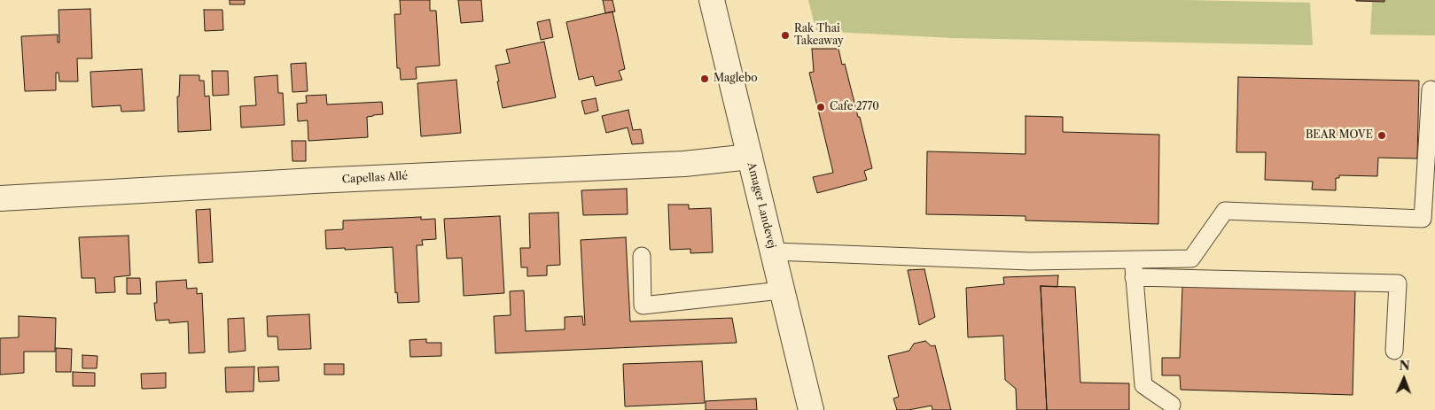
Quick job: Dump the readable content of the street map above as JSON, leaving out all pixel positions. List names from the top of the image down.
{
  "streets": {
    "street": ["Capellas Allé", "Amager Landevej"]
  },
  "crossings": [
    ["Capellas Allé", "Amager Landevej"]
  ],
  "places": [
    "Rak Thai Takeaway",
    "Maglebo",
    "Cafe 2770",
    "BEAR MOVE"
  ],
  "north": "top"
}
